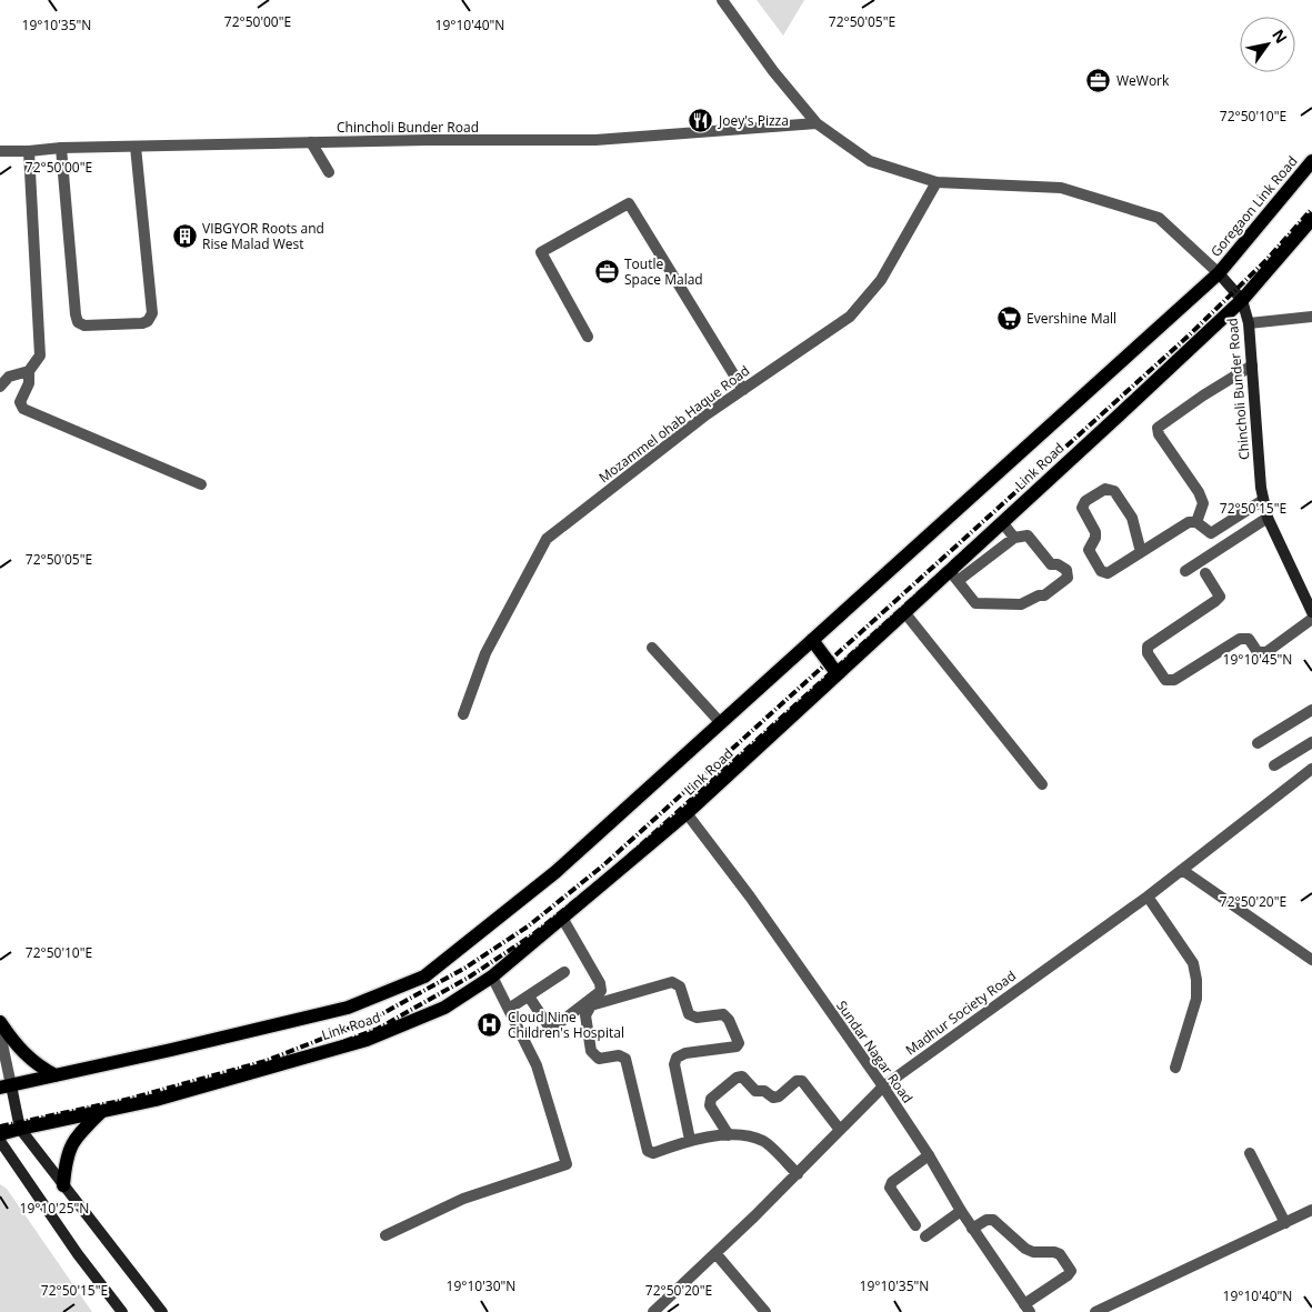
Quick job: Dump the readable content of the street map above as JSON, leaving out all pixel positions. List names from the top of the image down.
{
  "streets": {
    "main road": ["Chincholi Bunder Road", "Goregaon Link Road", "Link Road"],
    "street": ["Mozammel ohab Haque Road", "Madhur Society Road", "Sundar Nagar Road"]
  },
  "crossings": [
    ["Chincholi Bunder Road", "Goregaon Link Road"],
    ["Chincholi Bunder Road", "Mozammel ohab Haque Road"],
    ["Chincholi Bunder Road", "Link Road"],
    ["Goregaon Link Road", "Link Road"],
    ["Link Road", "Sundar Nagar Road"],
    ["Madhur Society Road", "Sundar Nagar Road"]
  ],
  "places": {
    "office": ["WeWork", "Toutle Space Malad"],
    "restaurant": ["Joey's Pizza"],
    "building": ["VIBGYOR Roots and Rise Malad West"],
    "supermarket": ["Evershine Mall"],
    "hospital": ["Cloud Nine Children's Hospital"]
  },
  "north": "top right",
  "coordinates": [
    "72°50'00\"E",
    "72°50'05\"E",
    "19°10'35\"N",
    "19°10'40\"N",
    "72°50'10\"E",
    "72°50'15\"E",
    "19°10'45\"N",
    "72°50'20\"E",
    "19°10'25\"N",
    "19°10'30\"N"
  ]
}
